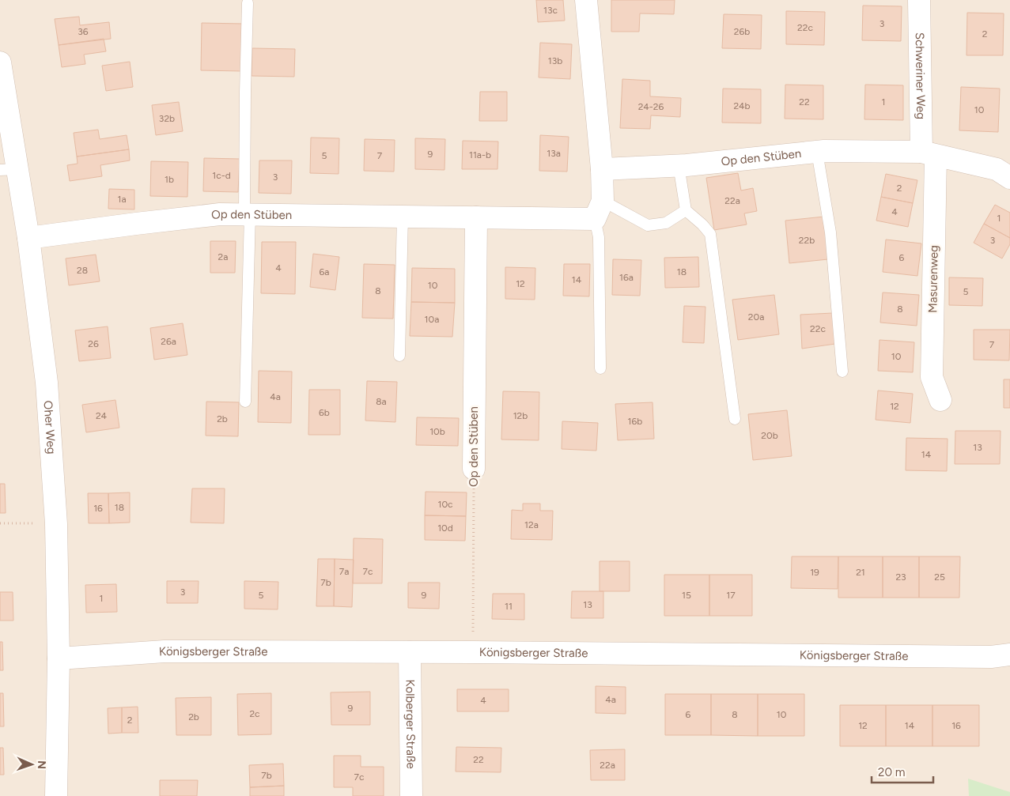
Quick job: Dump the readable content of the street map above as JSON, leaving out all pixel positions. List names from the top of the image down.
{
  "streets": {
    "street": [
      "Schweriner Weg",
      "Op den Stüben",
      "Masurenweg",
      "Oher Weg",
      "Königsberger Straße",
      "Kolberger Straße"
    ]
  },
  "crossings": [
    ["Schweriner Weg", "Op den Stüben"],
    ["Schweriner Weg", "Masurenweg"],
    ["Op den Stüben", "Masurenweg"],
    ["Op den Stüben", "Oher Weg"],
    ["Op den Stüben", "Königsberger Straße"],
    ["Oher Weg", "Königsberger Straße"],
    ["Königsberger Straße", "Kolberger Straße"]
  ],
  "house_numbers": [
    "13c",
    "3",
    "22c",
    "36",
    "26b",
    "2",
    "13b",
    "22",
    "1",
    "24b",
    "24-26",
    "10",
    "32b",
    "13a",
    "9",
    "11a-b",
    "5",
    "7",
    "1c-d",
    "3",
    "1b",
    "2",
    "1a",
    "22a",
    "4",
    "1",
    "22b",
    "3",
    "2a",
    "6",
    "4",
    "28",
    "6a",
    "18",
    "16a",
    "14",
    "12",
    "10",
    "8",
    "5",
    "8",
    "20a",
    "10a",
    "22c",
    "26a",
    "26",
    "7",
    "10",
    "4a",
    "8a",
    "12",
    "6b",
    "24",
    "12b",
    "2b",
    "16b",
    "10b",
    "20b",
    "13",
    "14",
    "10c",
    "18",
    "16",
    "12a",
    "10d",
    "7a",
    "7c",
    "19",
    "21",
    "23",
    "25",
    "7b",
    "3",
    "5",
    "9",
    "15",
    "17",
    "1",
    "13",
    "11",
    "4a",
    "4",
    "9",
    "2c",
    "6",
    "8",
    "10",
    "2b",
    "2",
    "12",
    "14",
    "16",
    "22",
    "22a",
    "7b",
    "7c"
  ],
  "scale_bar": "20 m",
  "north": "right"
}
